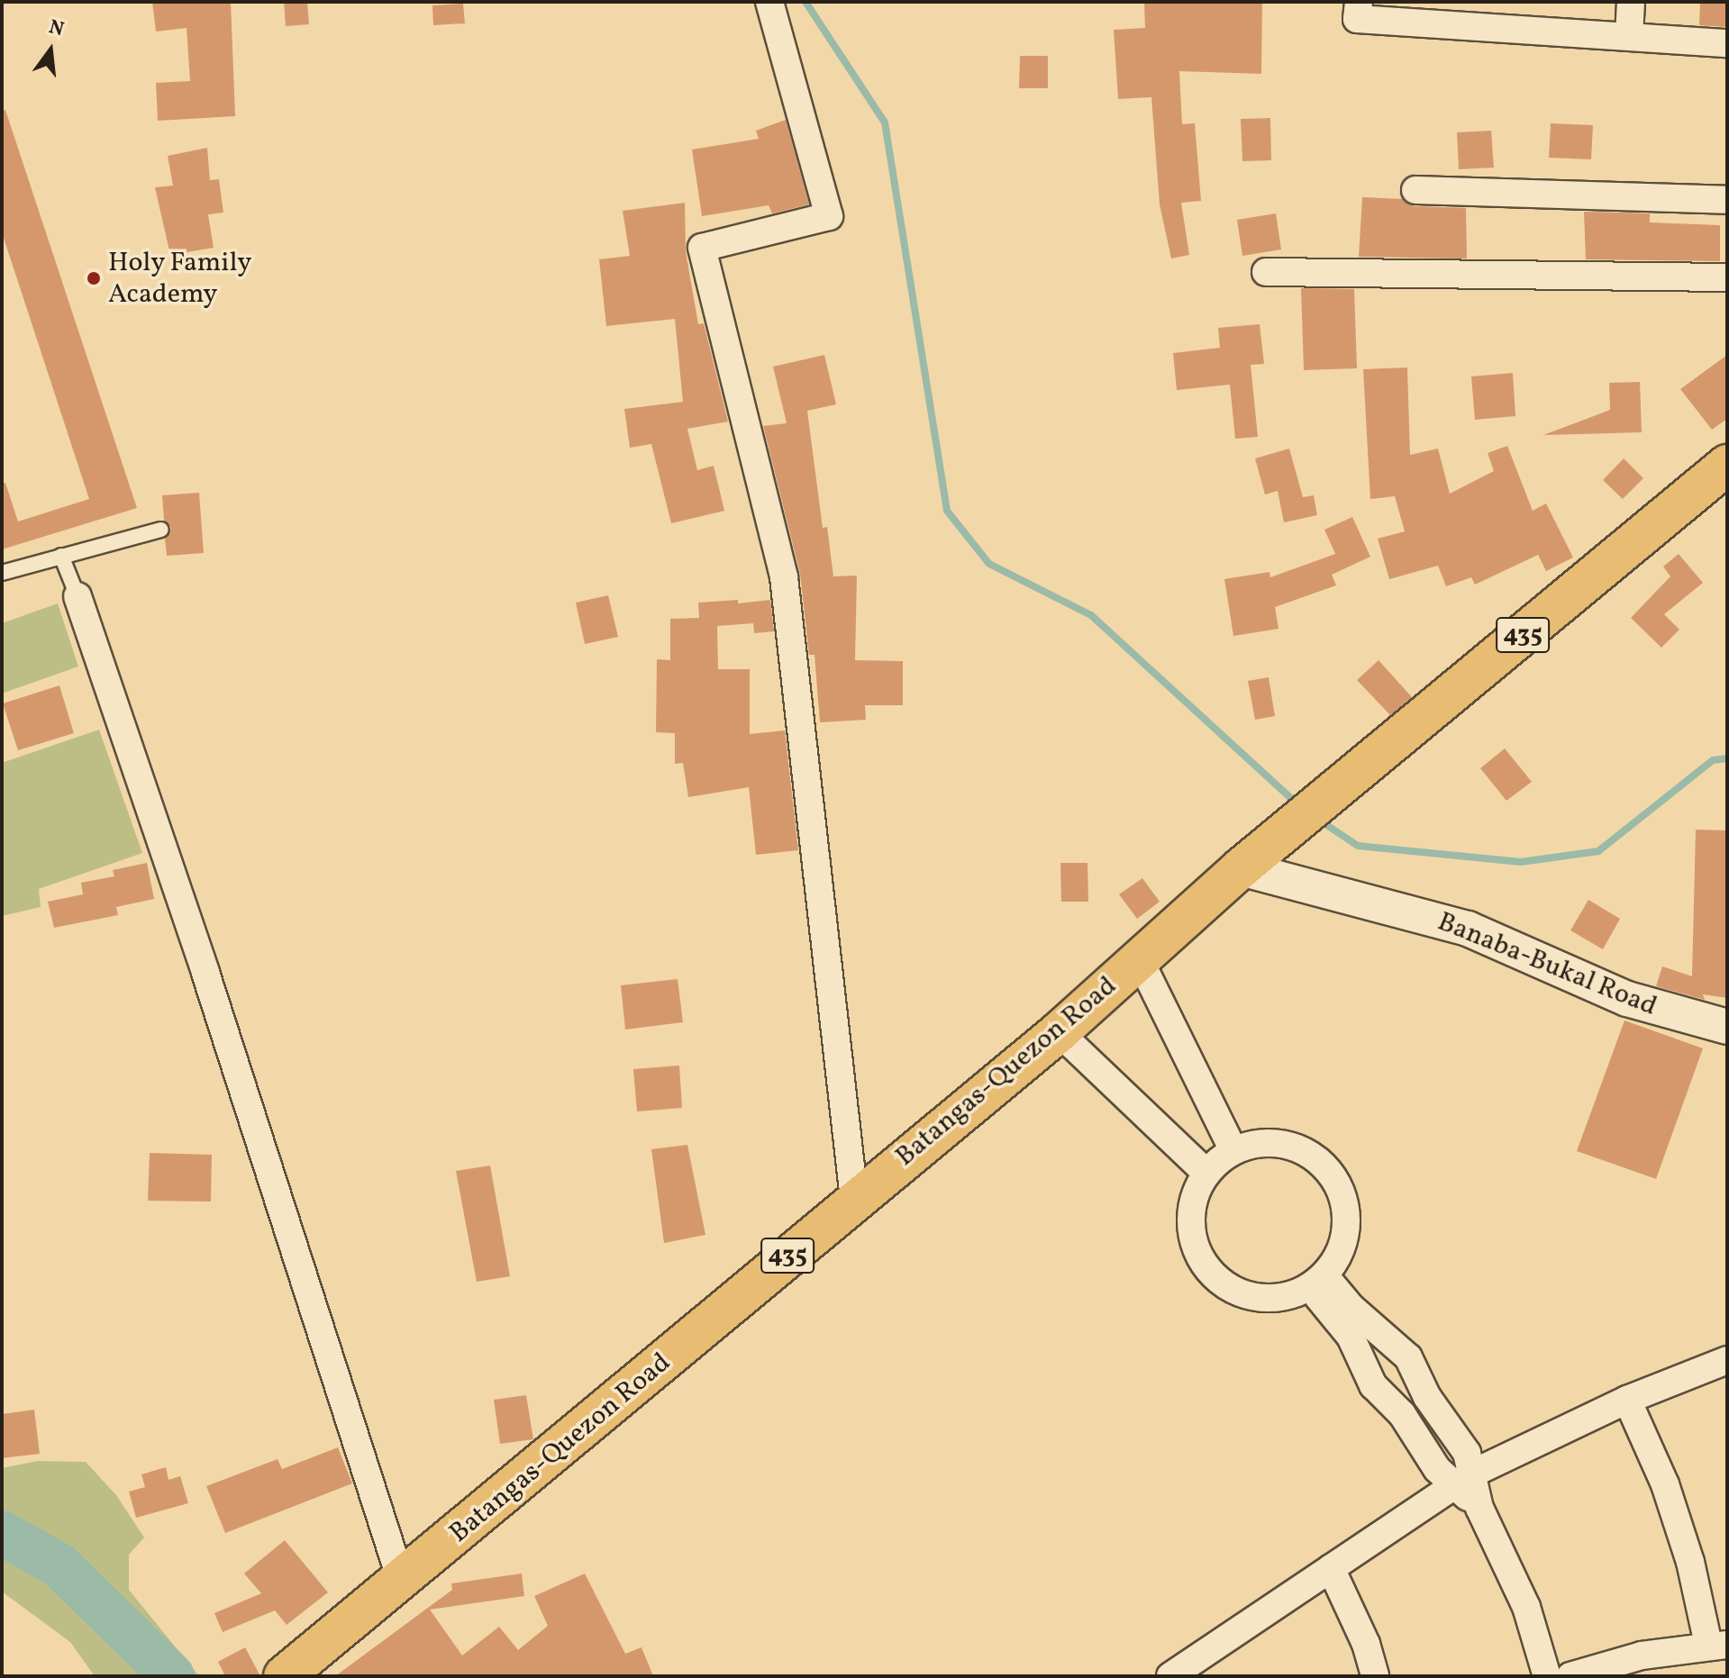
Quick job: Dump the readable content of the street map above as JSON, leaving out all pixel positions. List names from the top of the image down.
{
  "streets": {
    "main road": ["435", "Batangas-Quezon Road"],
    "street": ["Banaba-Bukal Road"]
  },
  "crossings": [
    ["Banaba-Bukal Road", "Batangas-Quezon Road"]
  ],
  "places": ["Holy Family Academy"],
  "north": "top"
}
